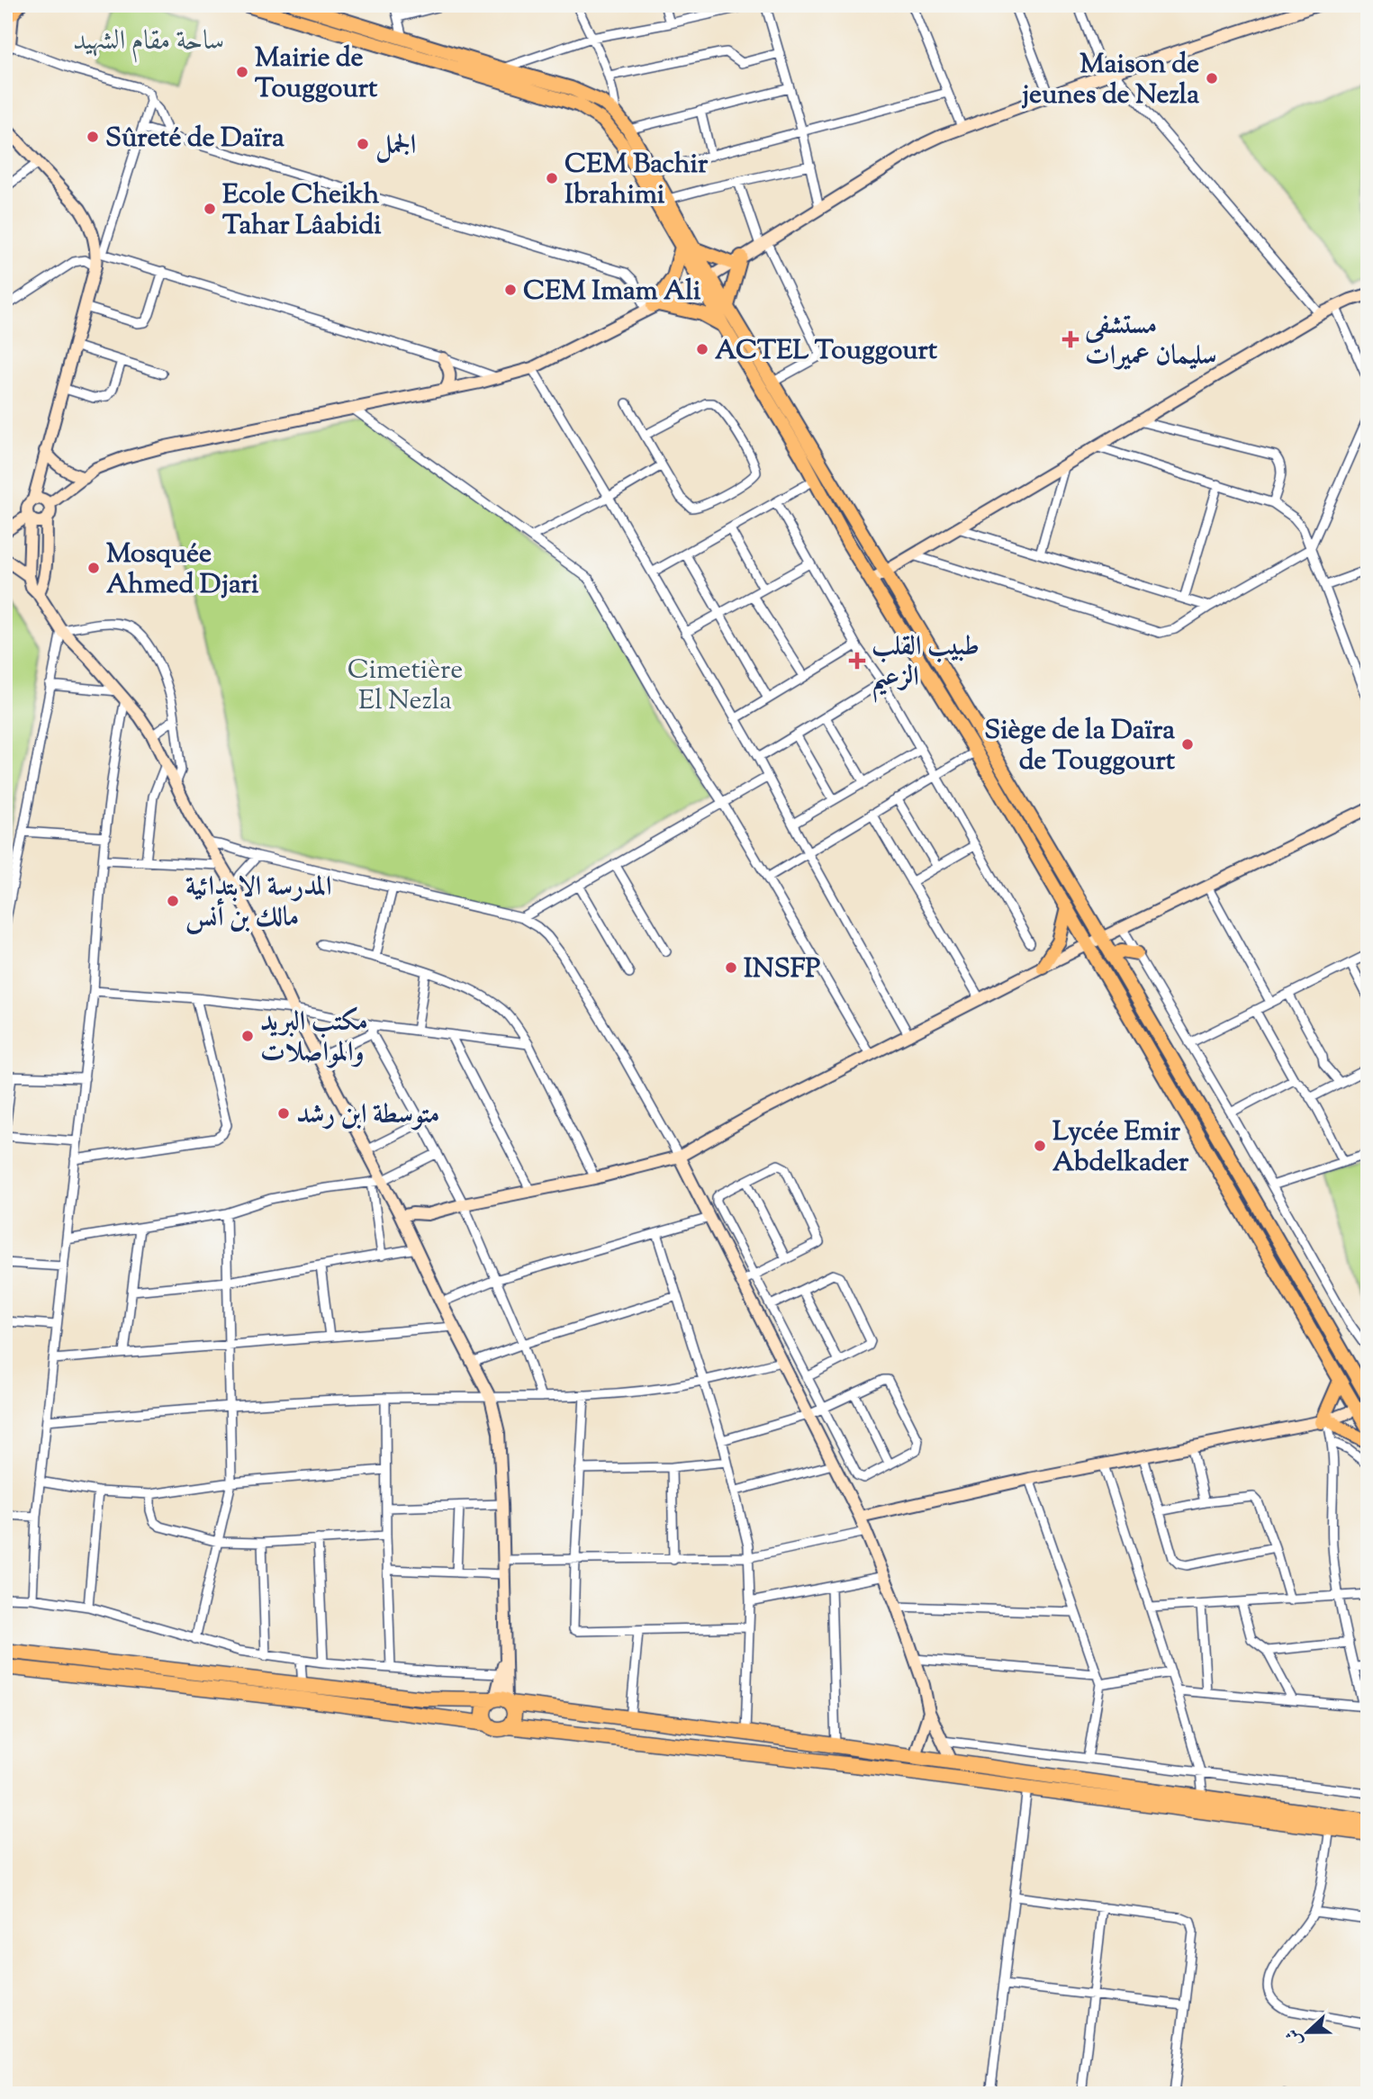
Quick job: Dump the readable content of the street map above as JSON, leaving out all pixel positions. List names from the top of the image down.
{
  "parks": ["ساحة مقام الشهيد", "Cimetière El Nezla"],
  "places": {
    "other": [
      "Mairie de Touggourt",
      "Maison de jeunes de Nezla",
      "Sûreté de Daïra",
      "الجمل",
      "CEM Bachir Ibrahimi",
      "Ecole Cheikh Tahar Lâabidi",
      "CEM Imam Ali",
      "ACTEL Touggourt",
      "Mosquée Ahmed Djari",
      "Siège de la Daïra de Touggourt",
      "المدرسة الابتدائية مالك بن أنس",
      "INSFP",
      "مكتب البريد والمواصلات",
      "متوسطة ابن رشد",
      "Lycée Emir Abdelkader"
    ],
    "health": ["مستشفى سليمان عميرات", "طبيب القلب الزعيم"]
  },
  "north": "left"
}
